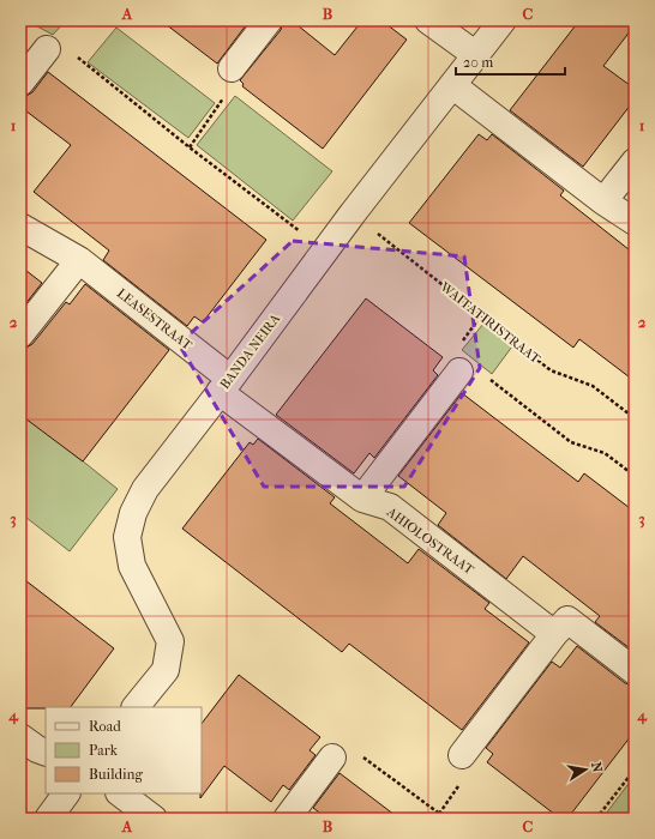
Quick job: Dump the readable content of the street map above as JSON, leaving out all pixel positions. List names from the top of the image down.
{
  "streets": {
    "street": ["LEASESTRAAT", "BANDA NEIRA", "AHIOLOSTRAAT"],
    "path": ["WAITATIRISTRAAT"]
  },
  "crossings": [
    ["LEASESTRAAT", "BANDA NEIRA"],
    ["LEASESTRAAT", "AHIOLOSTRAAT"],
    ["WAITATIRISTRAAT", "BANDA NEIRA"]
  ],
  "legend": ["Road", "Park", "Building"],
  "scale_bar": "20 m",
  "north": "right",
  "grid": {
    "columns": ["A", "B", "C"],
    "rows": [
      "1",
      "2",
      "3",
      "4"
    ]
  }
}
